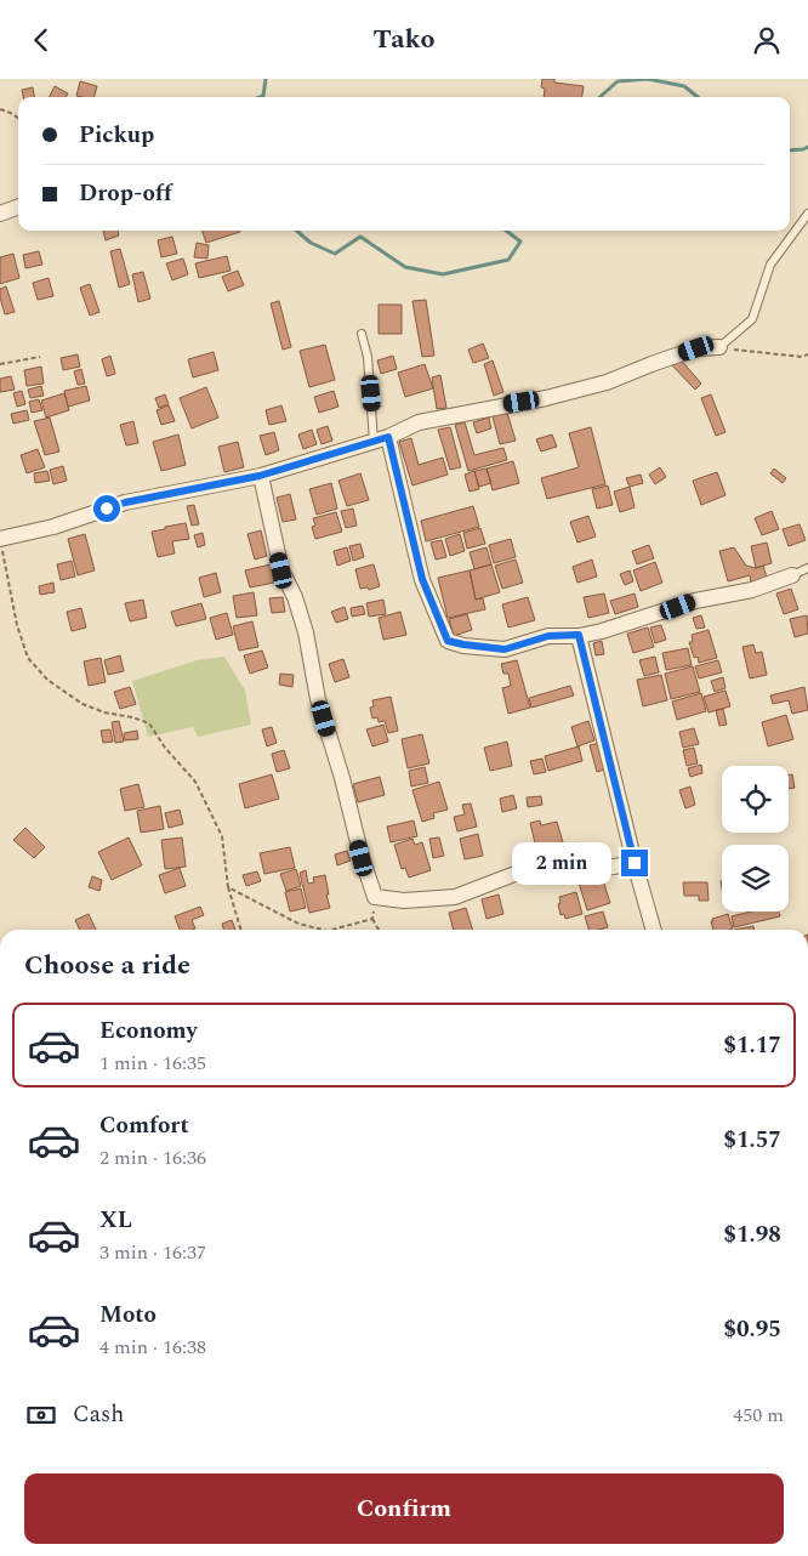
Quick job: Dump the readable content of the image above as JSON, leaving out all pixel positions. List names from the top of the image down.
{
  "page": {
    "header": "Tako",
    "banner": ["Pickup", "Drop-off"],
    "bubble": "2 min",
    "heading": "Choose a ride",
    "list": [
      {
        "name": "Economy",
        "note": "1 min · 16:35",
        "value": "$1.17"
      },
      {
        "name": "Comfort",
        "note": "2 min · 16:36",
        "value": "$1.57"
      },
      {
        "name": "XL",
        "note": "3 min · 16:37",
        "value": "$1.98"
      },
      {
        "name": "Moto",
        "note": "4 min · 16:38",
        "value": "$0.95"
      }
    ],
    "pay": ["Cash", "450 m"],
    "buttons": "Confirm"
  }
}
